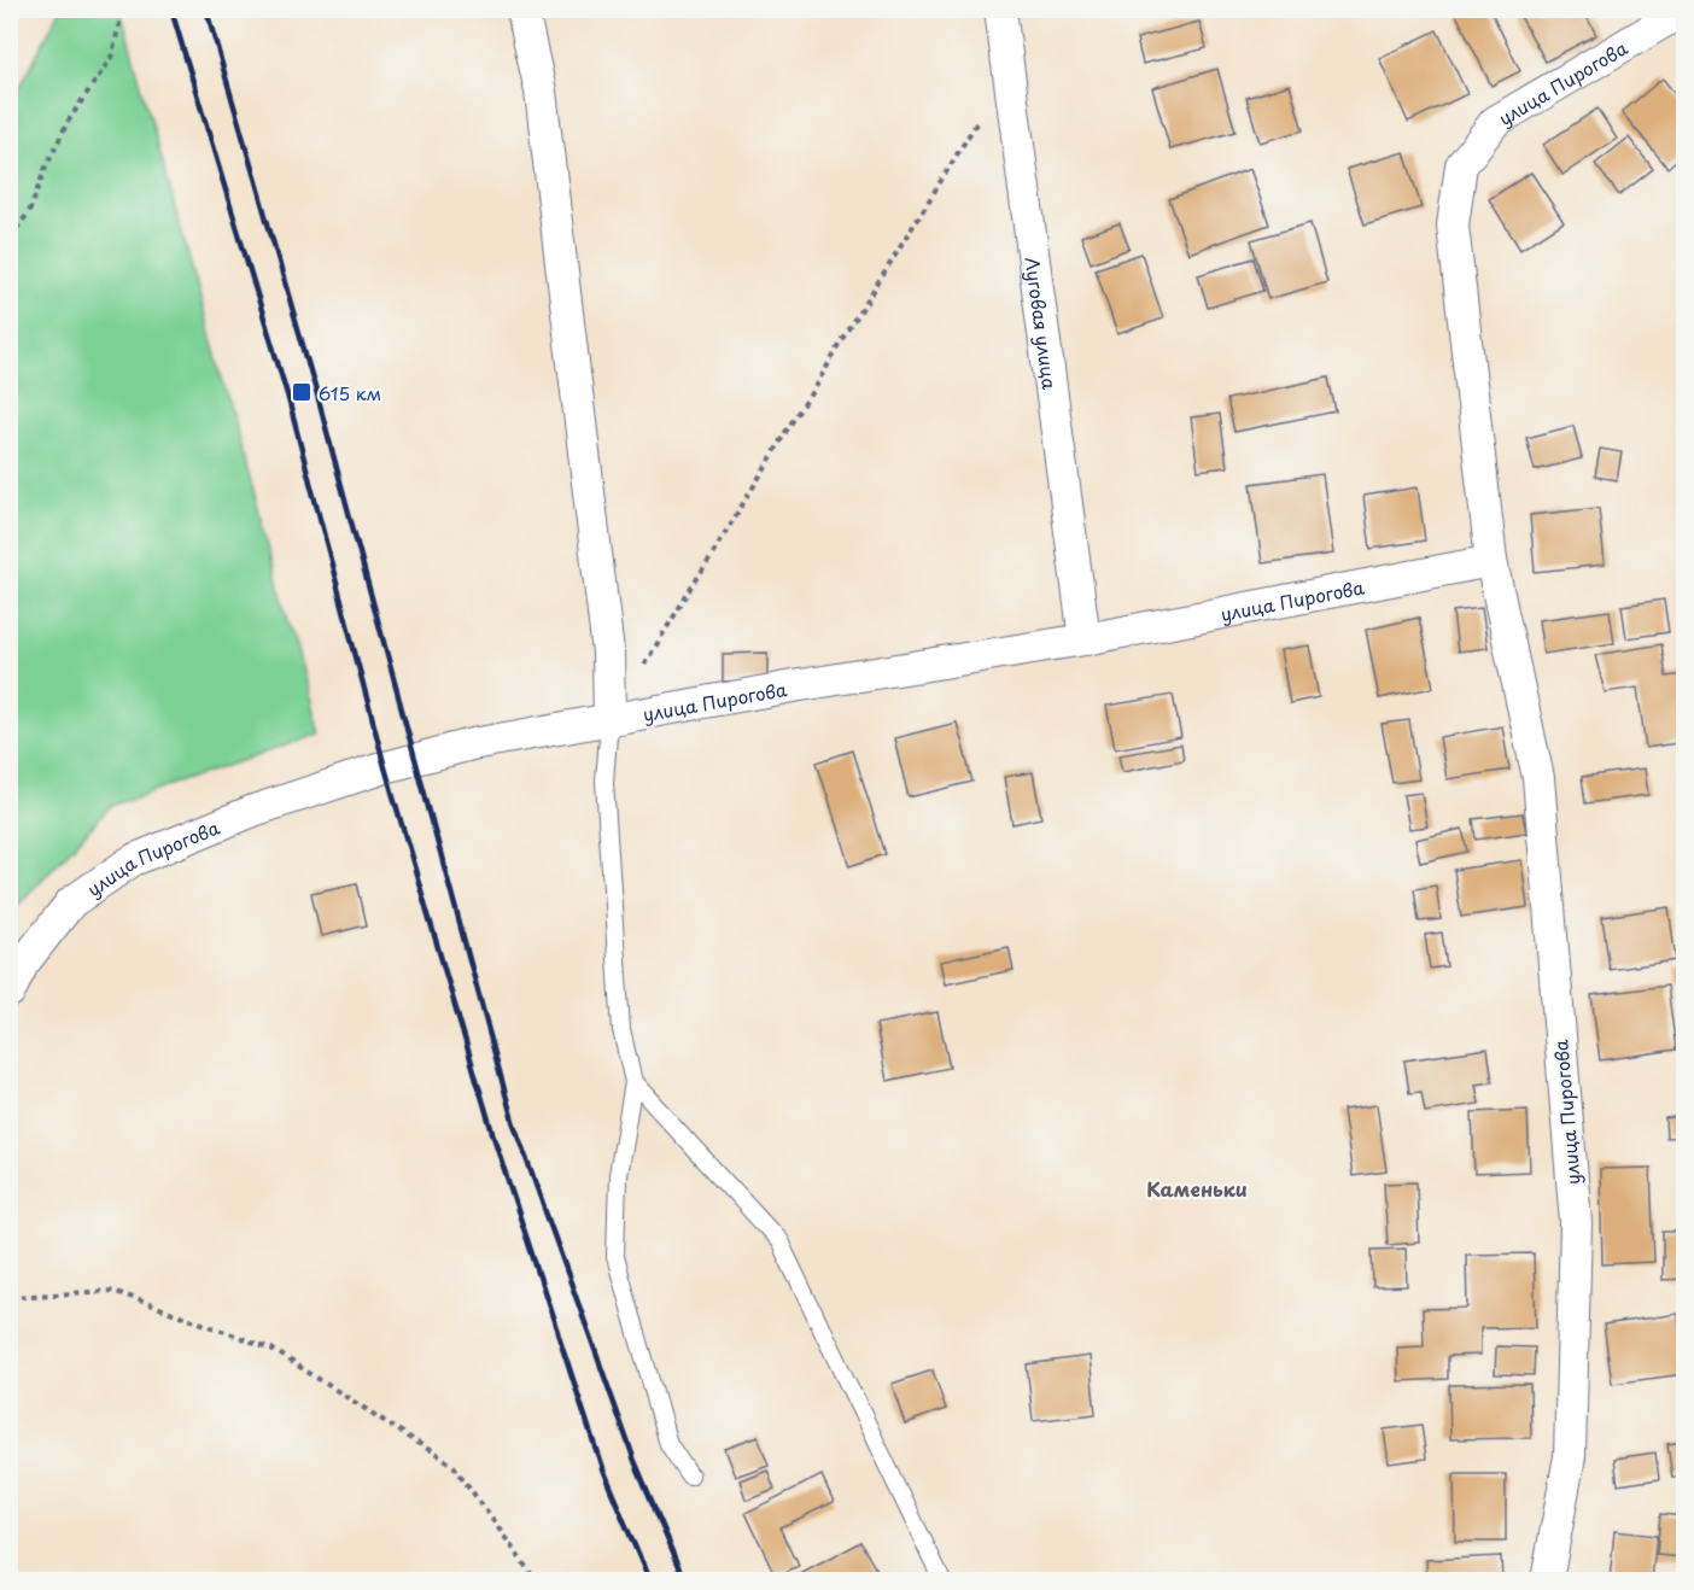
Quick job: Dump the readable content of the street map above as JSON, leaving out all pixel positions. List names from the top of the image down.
{
  "streets": {
    "street": ["улица Пирогова", "Луговая улица"]
  },
  "crossings": [
    ["улица Пирогова", "Луговая улица"]
  ],
  "districts": ["Каменьки"],
  "places": {
    "transit": ["615 км"]
  }
}
